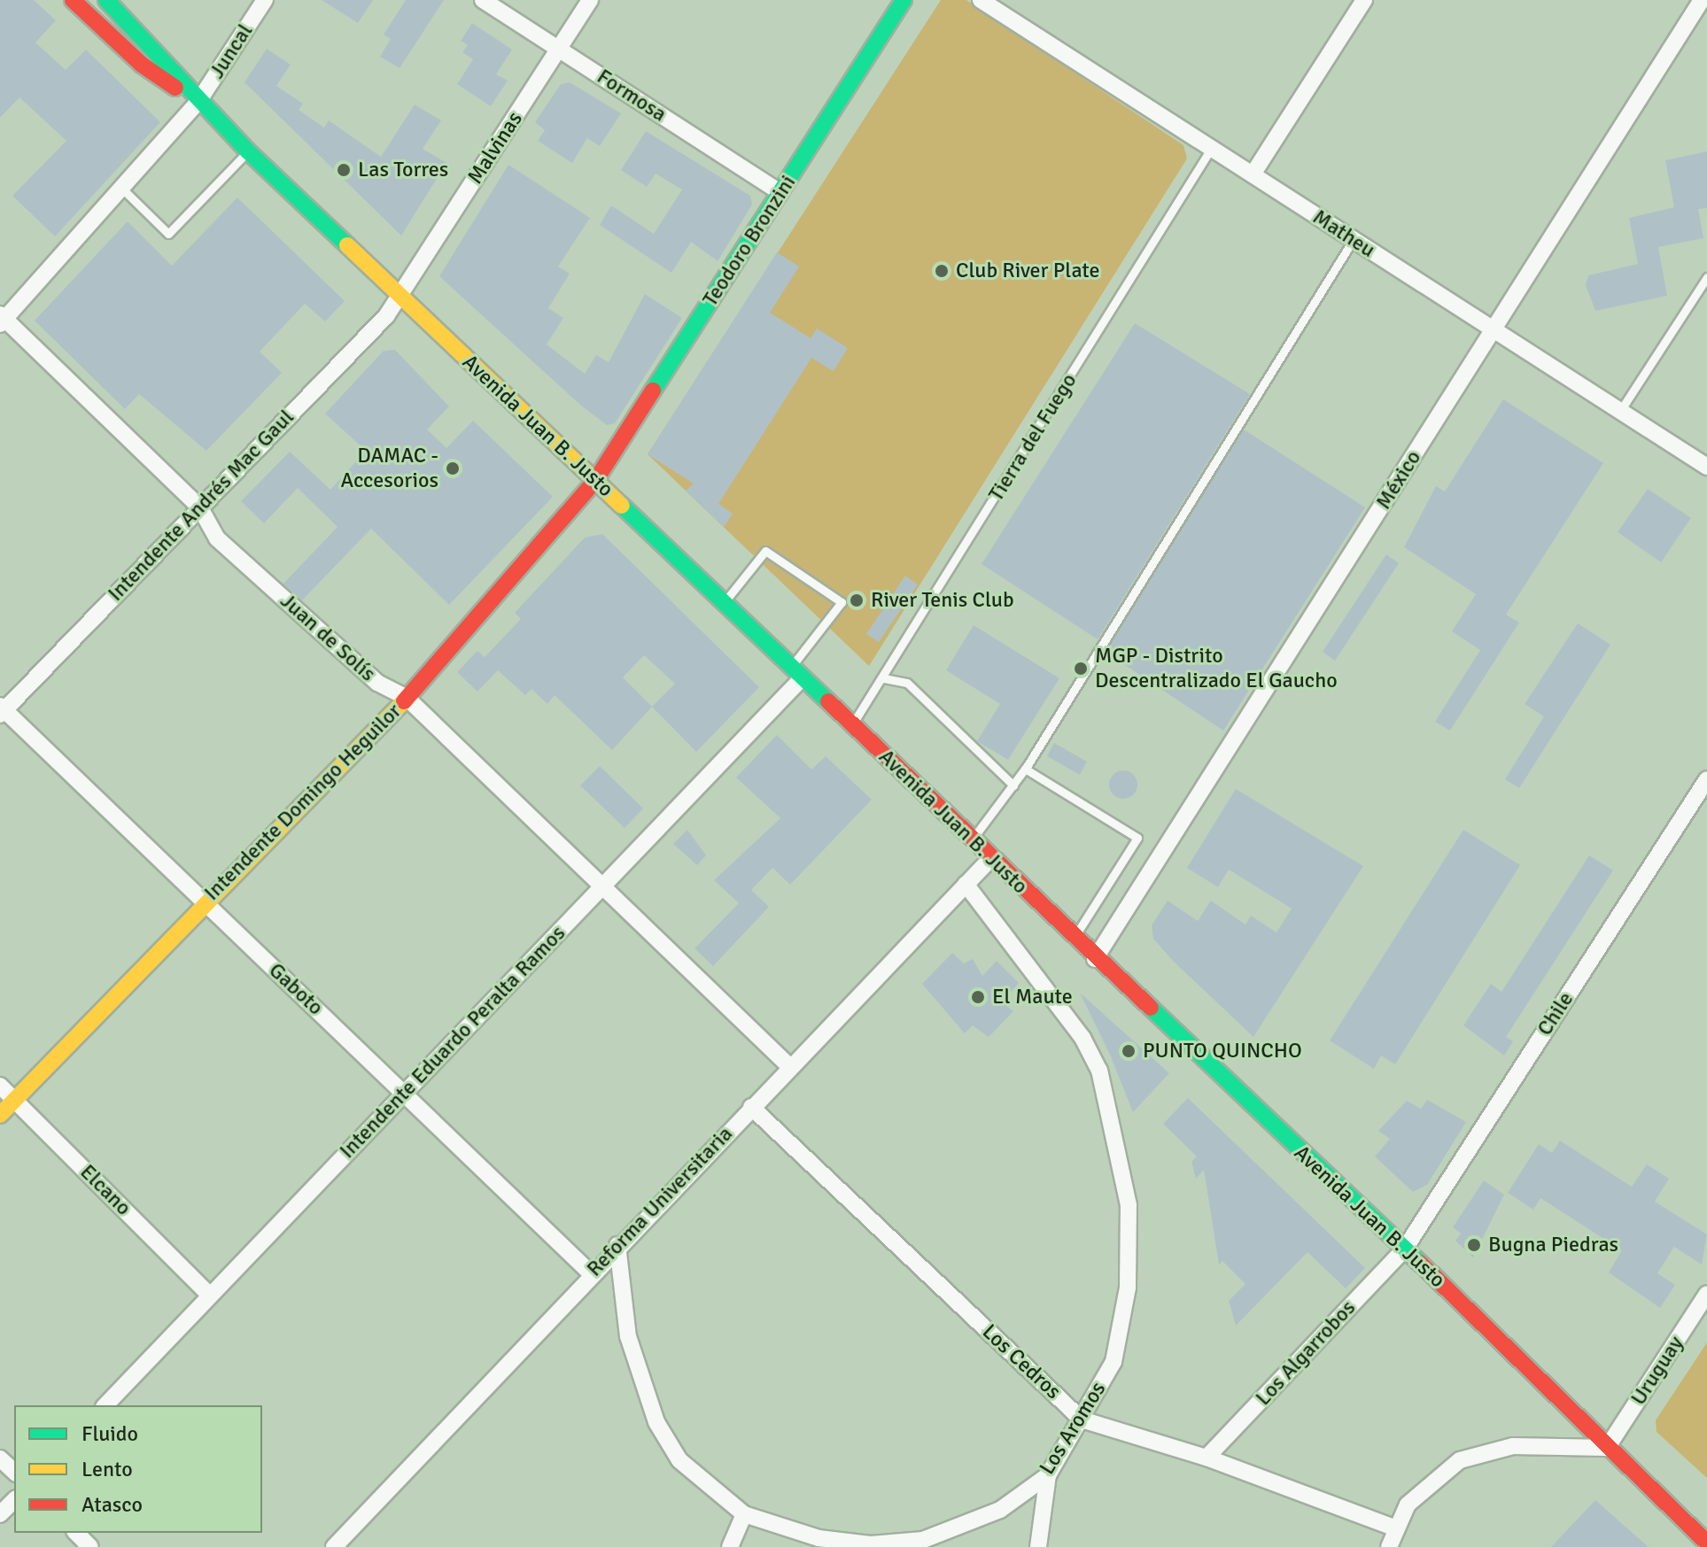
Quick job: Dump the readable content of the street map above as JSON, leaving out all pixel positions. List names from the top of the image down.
{
  "streets": {
    "main road": ["Teodoro Bronzini", "Avenida Juan B. Justo", "Intendente Domingo Heguilor"],
    "street": [
      "Juncal",
      "Formosa",
      "Malvinas",
      "Matheu",
      "México",
      "Intendente Andrés Mac Gaul",
      "Juan de Solís",
      "Gaboto",
      "Chile",
      "Intendente Eduardo Peralta Ramos",
      "Elcano",
      "Reforma Universitaria",
      "Los Algarrobos",
      "Los Cedros",
      "Uruguay",
      "Los Aromos"
    ],
    "lane": ["Tierra del Fuego"]
  },
  "crossings": [
    ["Juncal", "Avenida Juan B. Justo"],
    ["Juncal", "Juan de Solís"],
    ["Formosa", "Malvinas"],
    ["Formosa", "Teodoro Bronzini"],
    ["Malvinas", "Avenida Juan B. Justo"],
    ["Malvinas", "Intendente Andrés Mac Gaul"],
    ["Matheu", "Tierra del Fuego"],
    ["Matheu", "México"],
    ["Teodoro Bronzini", "Avenida Juan B. Justo"],
    ["Teodoro Bronzini", "Intendente Domingo Heguilor"],
    ["Avenida Juan B. Justo", "Tierra del Fuego"],
    ["Avenida Juan B. Justo", "México"],
    ["Avenida Juan B. Justo", "Intendente Andrés Mac Gaul"],
    ["Avenida Juan B. Justo", "Intendente Domingo Heguilor"],
    ["Avenida Juan B. Justo", "Chile"],
    ["Avenida Juan B. Justo", "Intendente Eduardo Peralta Ramos"],
    ["Avenida Juan B. Justo", "Reforma Universitaria"],
    ["Avenida Juan B. Justo", "Los Algarrobos"],
    ["Avenida Juan B. Justo", "Uruguay"],
    ["Intendente Andrés Mac Gaul", "Juan de Solís"],
    ["Intendente Andrés Mac Gaul", "Gaboto"],
    ["Juan de Solís", "Intendente Domingo Heguilor"],
    ["Juan de Solís", "Intendente Eduardo Peralta Ramos"],
    ["Juan de Solís", "Reforma Universitaria"],
    ["Intendente Domingo Heguilor", "Gaboto"],
    ["Intendente Domingo Heguilor", "Elcano"],
    ["Gaboto", "Intendente Eduardo Peralta Ramos"],
    ["Gaboto", "Reforma Universitaria"],
    ["Chile", "Los Algarrobos"],
    ["Intendente Eduardo Peralta Ramos", "Elcano"],
    ["Reforma Universitaria", "Los Cedros"],
    ["Reforma Universitaria", "Los Aromos"],
    ["Los Algarrobos", "Los Cedros"],
    ["Los Cedros", "Los Aromos"]
  ],
  "places": [
    "Las Torres",
    "Club River Plate",
    "DAMAC - Accesorios",
    "River Tenis Club",
    "MGP - Distrito Descentralizado El Gaucho",
    "El Maute",
    "PUNTO QUINCHO",
    "Bugna Piedras"
  ],
  "legend": ["Fluido", "Lento", "Atasco"]
}
